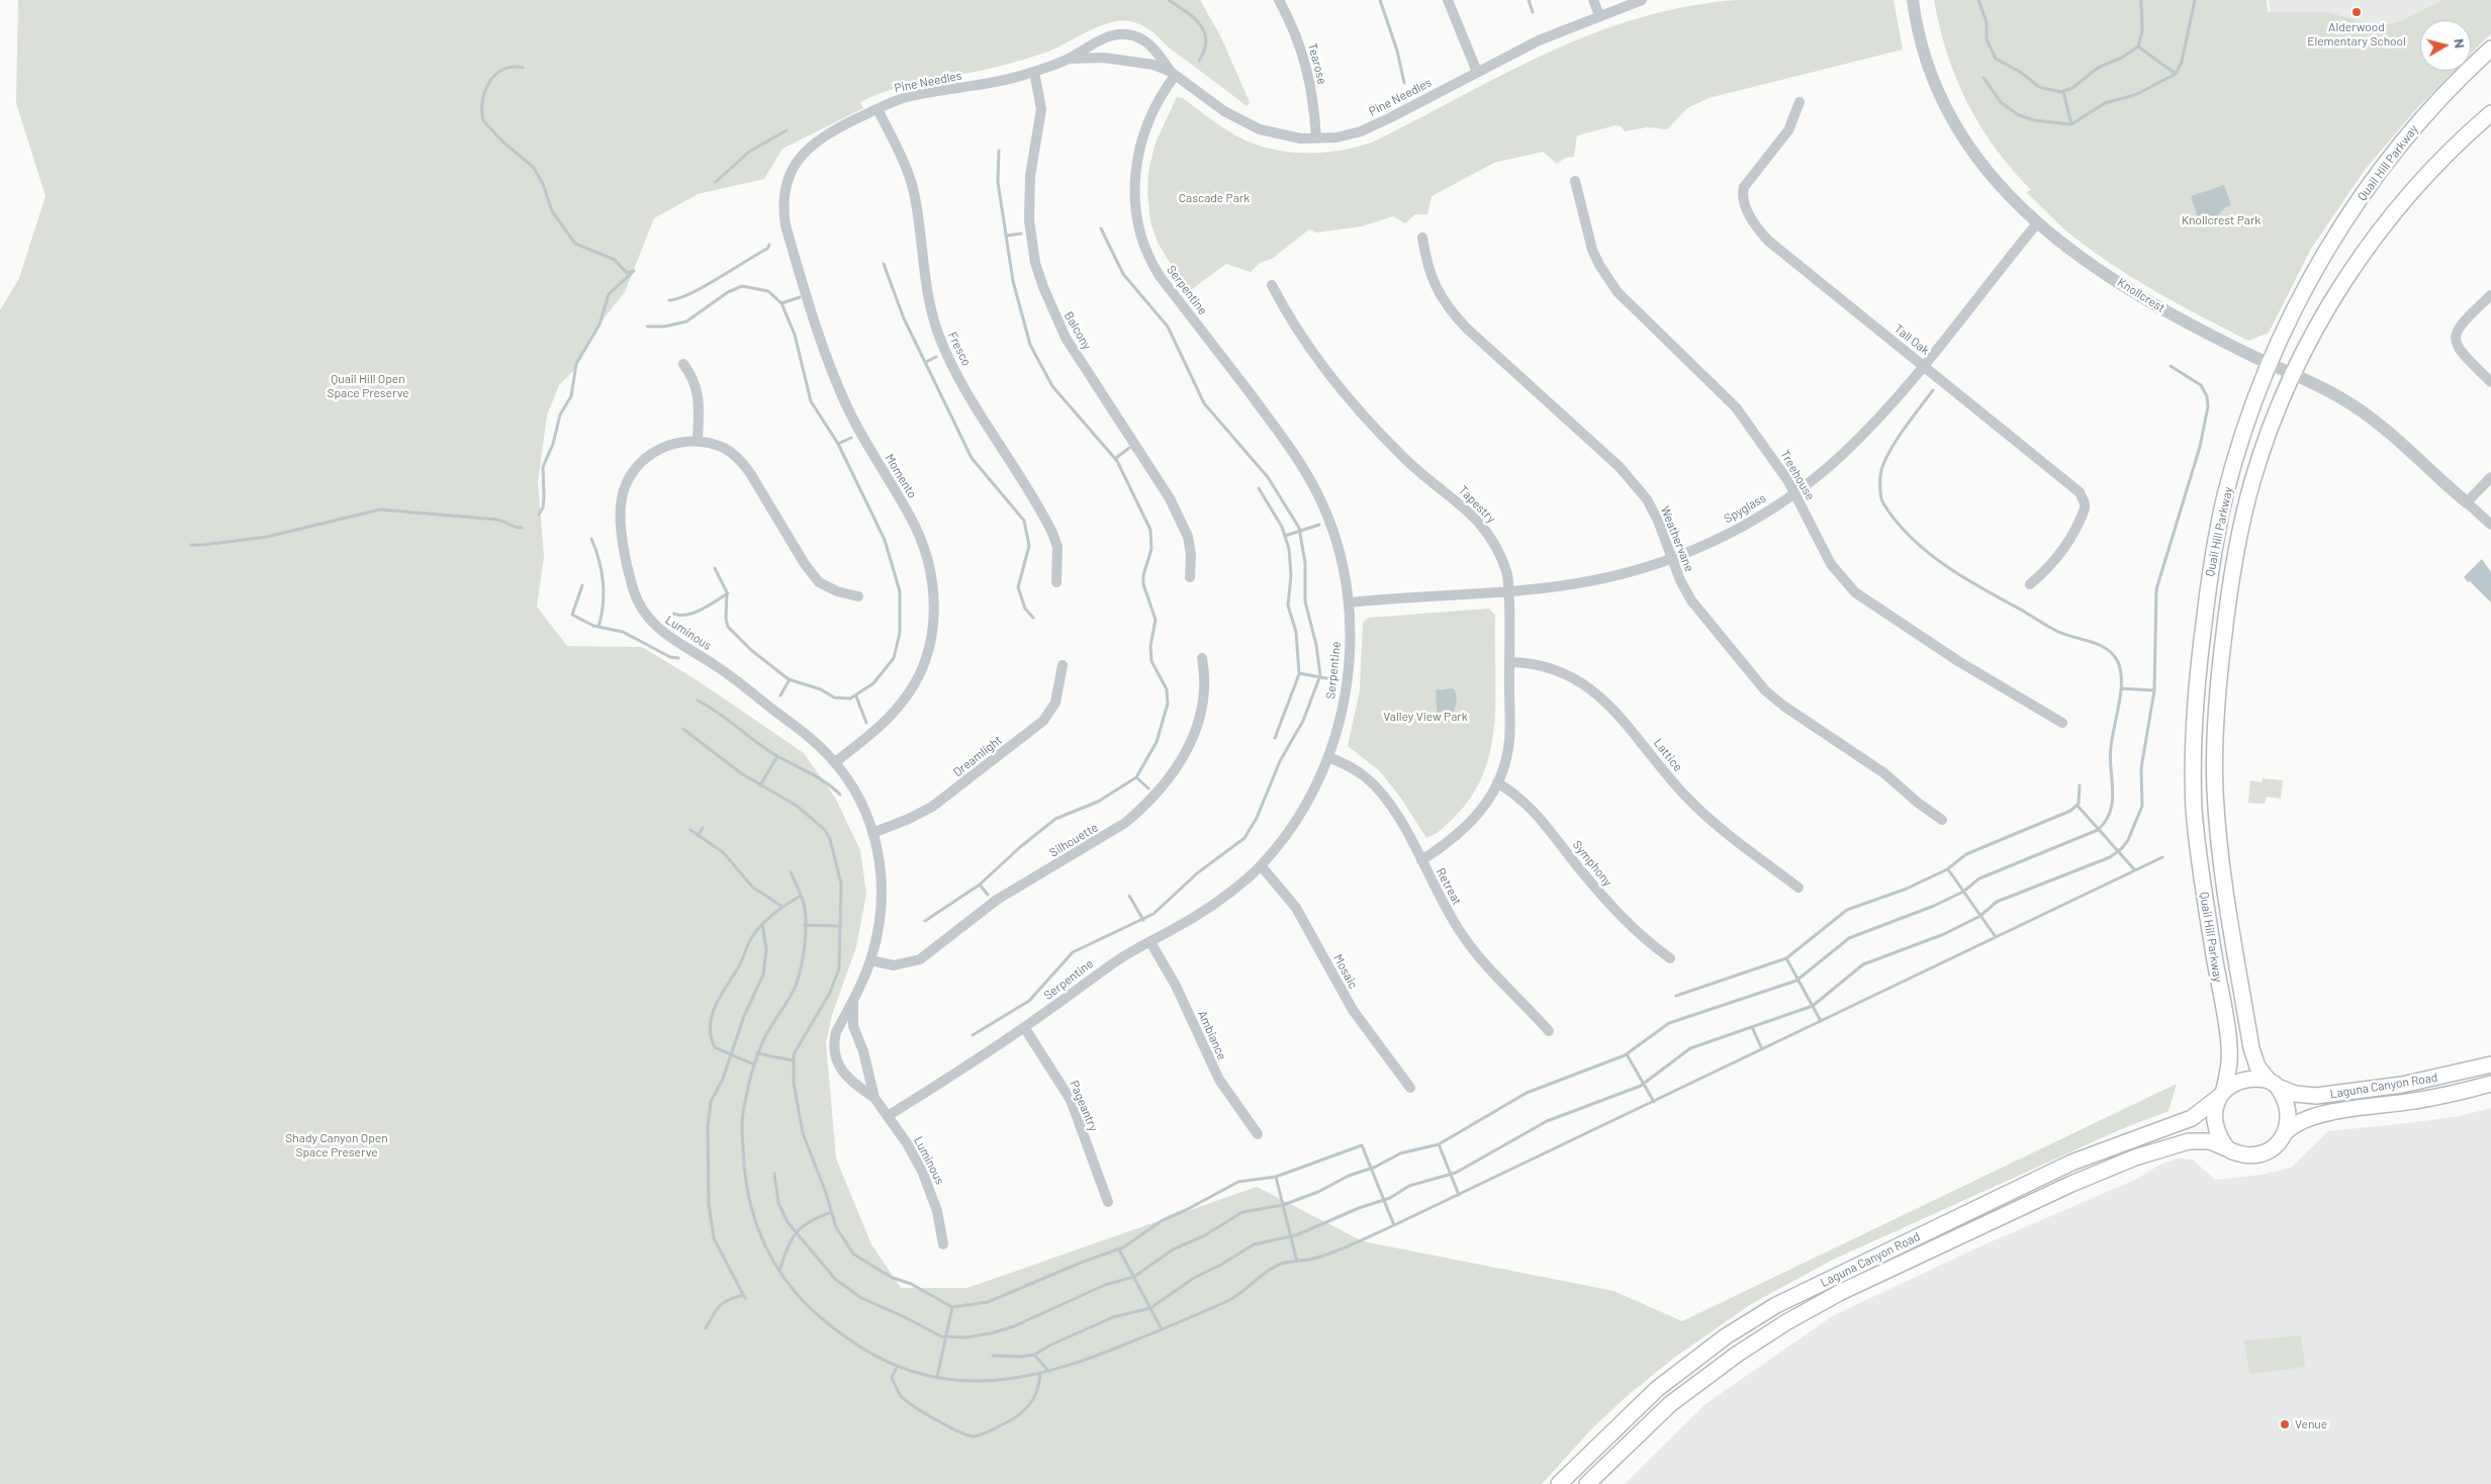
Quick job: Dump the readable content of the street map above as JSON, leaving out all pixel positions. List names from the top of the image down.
{
  "streets": {
    "main road": ["Quail Hill Parkway", "Laguna Canyon Road"],
    "street": [
      "Tearose",
      "Pine Needles",
      "Serpentine",
      "Knollcrest",
      "Balcony",
      "Tall Oak",
      "Fresco",
      "Treehouse",
      "Momento",
      "Tapestry",
      "Spyglass",
      "Weathervane",
      "Luminous",
      "Lattice",
      "Dreamlight",
      "Silhouette",
      "Symphony",
      "Retreat",
      "Mosaic",
      "Ambiance",
      "Pageantry"
    ]
  },
  "crossings": [
    ["Tearose", "Pine Needles"],
    ["Pine Needles", "Serpentine"],
    ["Pine Needles", "Balcony"],
    ["Pine Needles", "Fresco"],
    ["Pine Needles", "Momento"],
    ["Quail Hill Parkway", "Knollcrest"],
    ["Quail Hill Parkway", "Laguna Canyon Road"],
    ["Serpentine", "Spyglass"],
    ["Serpentine", "Luminous"],
    ["Serpentine", "Retreat"],
    ["Serpentine", "Mosaic"],
    ["Serpentine", "Ambiance"],
    ["Serpentine", "Pageantry"],
    ["Knollcrest", "Spyglass"],
    ["Tall Oak", "Spyglass"],
    ["Treehouse", "Spyglass"],
    ["Momento", "Luminous"],
    ["Tapestry", "Spyglass"],
    ["Tapestry", "Lattice"],
    ["Tapestry", "Symphony"],
    ["Tapestry", "Retreat"],
    ["Spyglass", "Weathervane"],
    ["Luminous", "Dreamlight"],
    ["Luminous", "Silhouette"]
  ],
  "parks": [
    "Cascade Park",
    "Knollcrest Park",
    "Quail Hill Open Space Preserve",
    "Valley View Park",
    "Shady Canyon Open Space Preserve"
  ],
  "places": ["Alderwood Elementary School", "Venue"],
  "north": "right"
}
